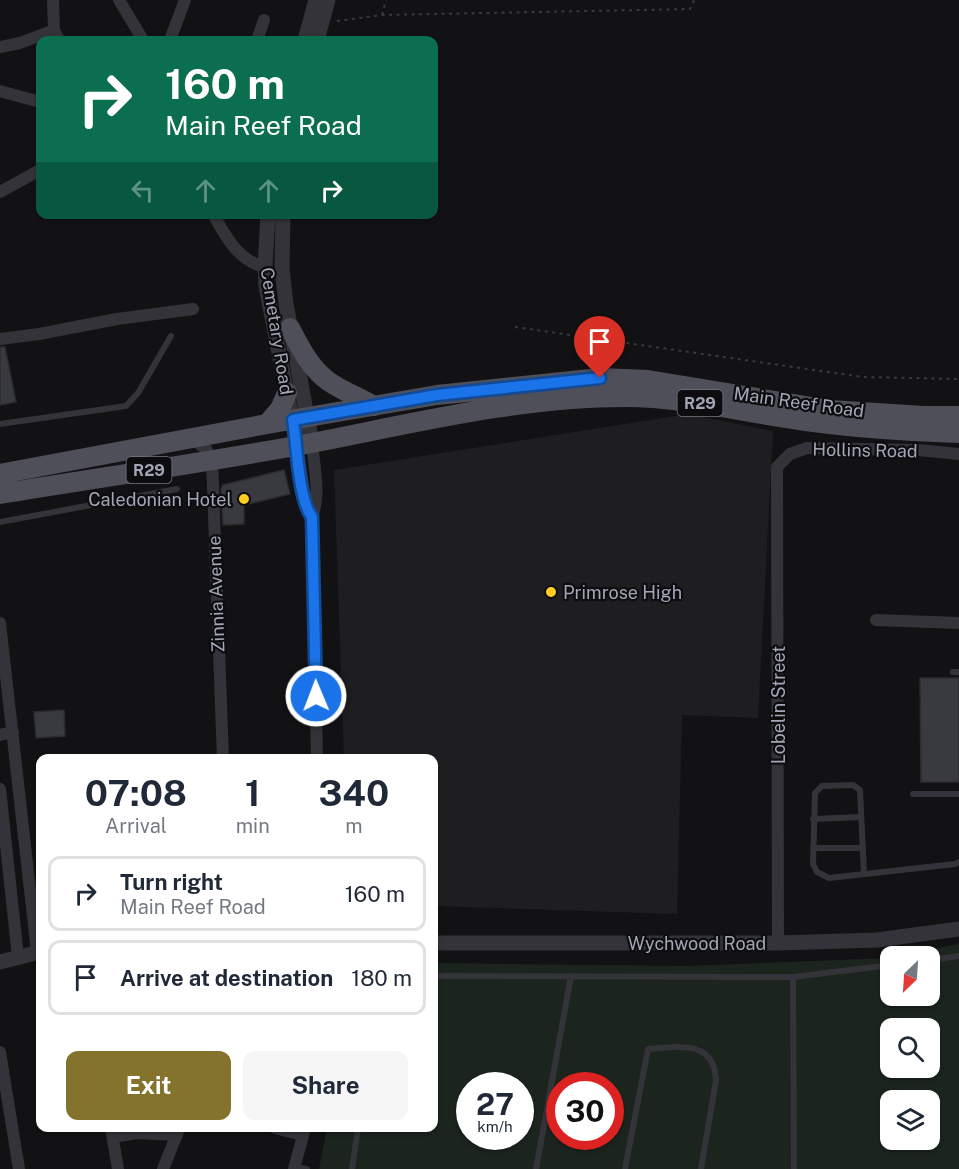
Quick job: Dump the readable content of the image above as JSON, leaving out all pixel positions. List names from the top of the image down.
{
  "streets": {
    "main road": ["Main Reef Road", "R29"],
    "street": [
      "Cemetary Road",
      "Hollins Road",
      "Zinnia Avenue",
      "Lobelin Street",
      "Wychwood Road"
    ]
  },
  "crossings": [
    ["Cemetary Road", "Main Reef Road"],
    ["Main Reef Road", "Zinnia Avenue"],
    ["Hollins Road", "Lobelin Street"],
    ["Lobelin Street", "Wychwood Road"]
  ],
  "places": ["Caledonian Hotel", "Primrose High"],
  "north": "bottom left",
  "page": {
    "turn": ["160 m", "Main Reef Road"],
    "eta": [
      "07:08",
      "Arrival",
      "1",
      "min",
      "340",
      "m"
    ],
    "list": [
      {
        "name": "Turn right",
        "note": "Main Reef Road",
        "value": "160 m"
      },
      {
        "name": "Arrive at destination",
        "value": "180 m"
      }
    ],
    "buttons": ["Exit", "Share"],
    "speed": "27 km/h",
    "limit": "30"
  }
}
